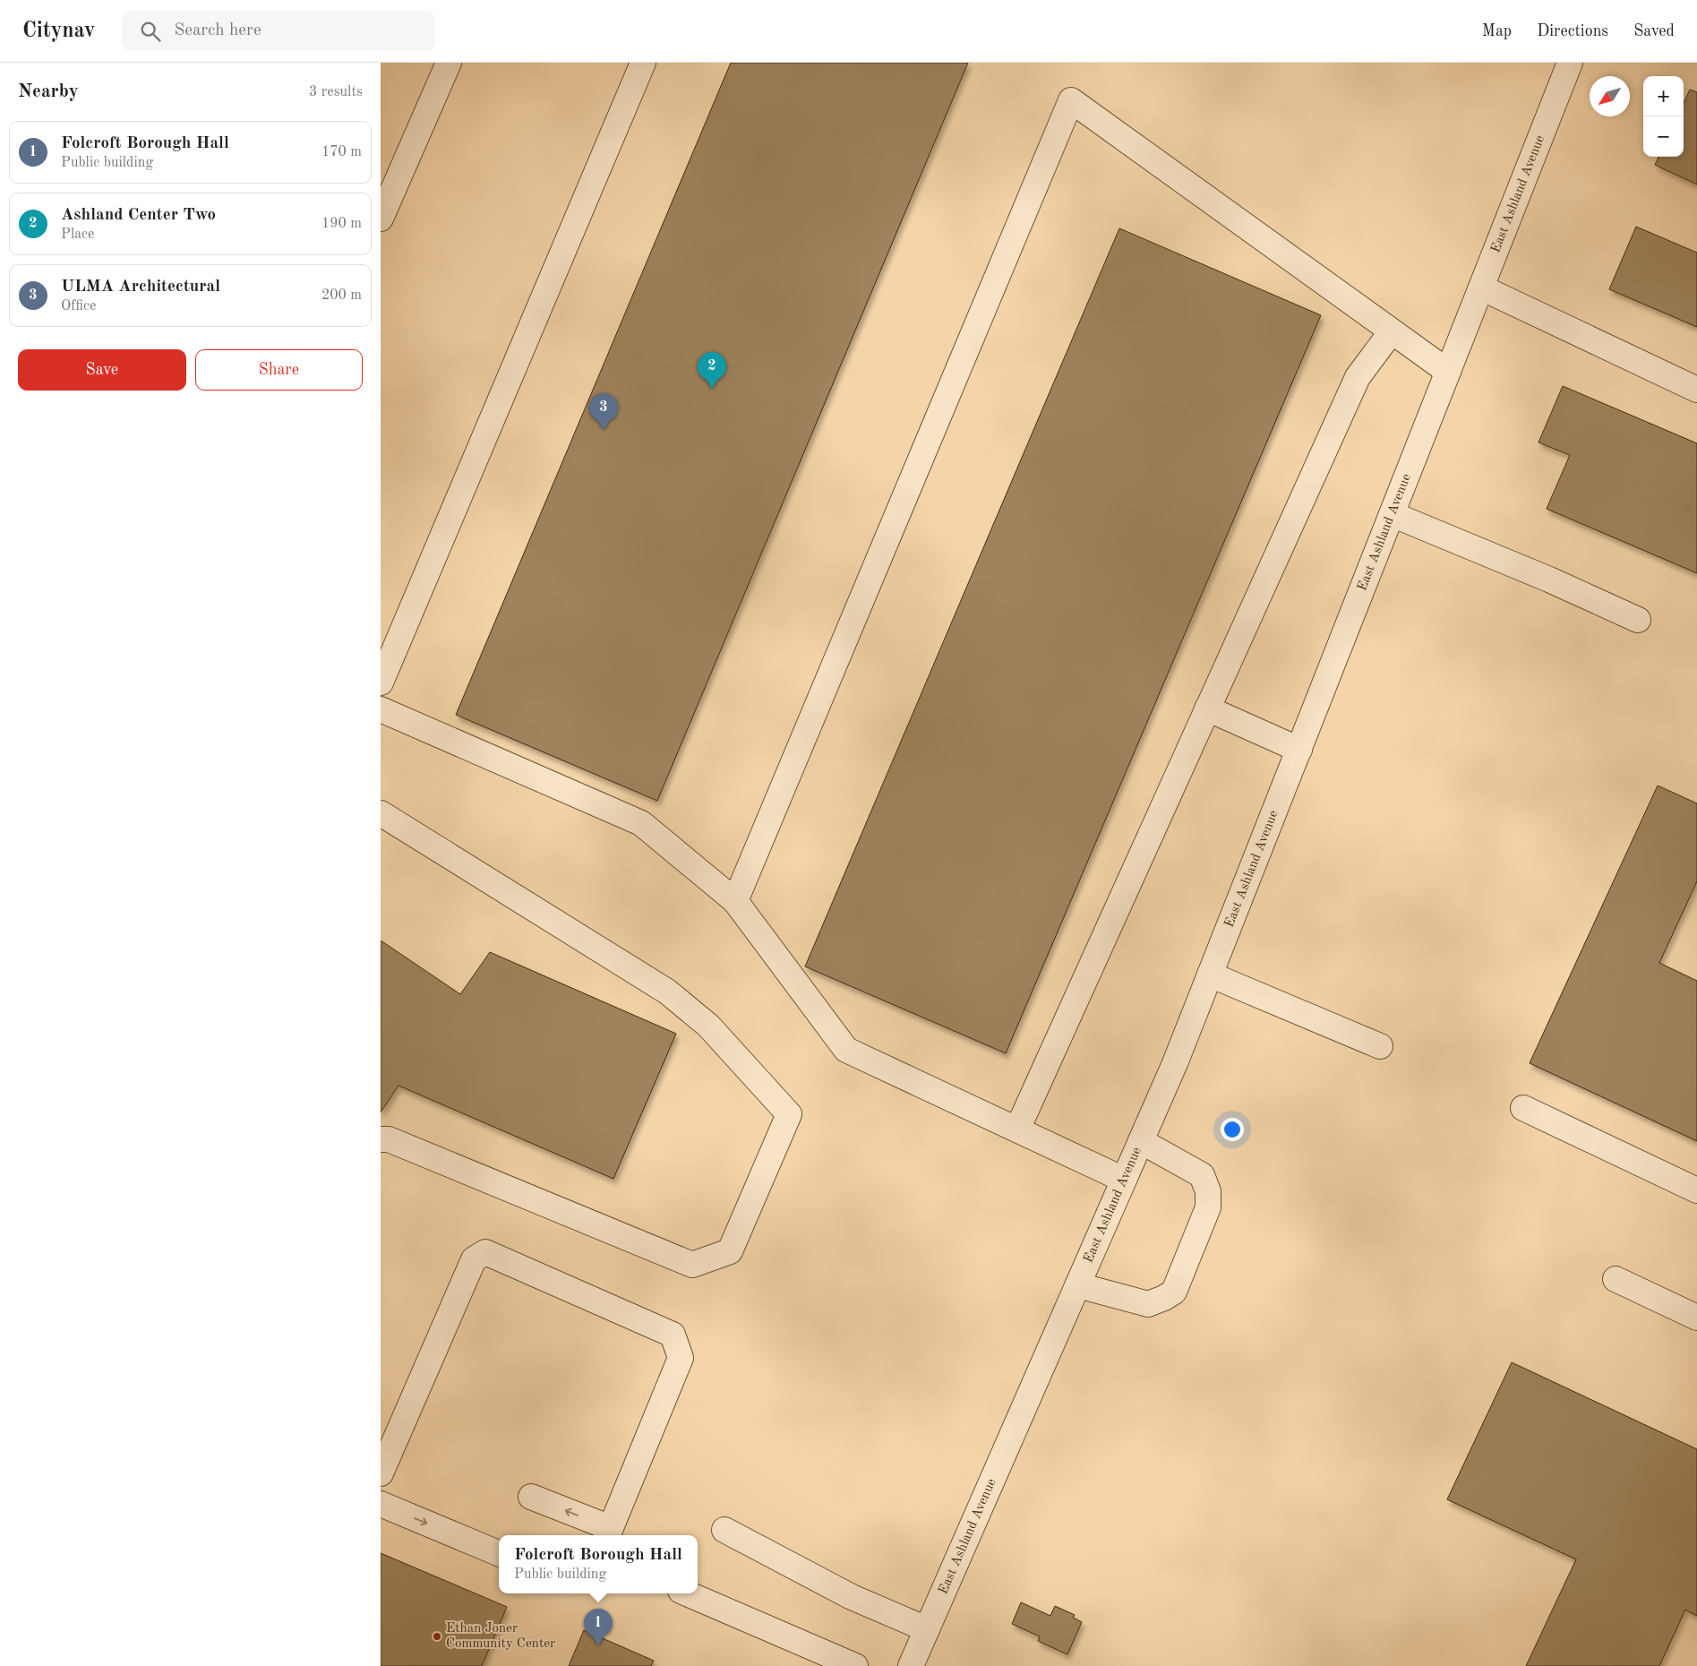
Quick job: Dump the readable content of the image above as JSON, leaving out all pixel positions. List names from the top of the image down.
{
  "streets": {
    "street": ["East Ashland Avenue"]
  },
  "places": ["Ethan Joner Community Center"],
  "north": "bottom left",
  "page": {
    "header": "Citynav",
    "search": "Search here",
    "nav": ["Map", "Directions", "Saved"],
    "heading": ["Nearby", "3 results"],
    "map_buttons": ["+", "−"],
    "list": [
      {
        "mark": "1",
        "name": "Folcroft Borough Hall",
        "note": "Public building",
        "value": "170 m"
      },
      {
        "mark": "2",
        "name": "Ashland Center Two",
        "note": "Place",
        "value": "190 m"
      },
      {
        "mark": "3",
        "name": "ULMA Architectural",
        "note": "Office",
        "value": "200 m"
      }
    ],
    "buttons": ["Save", "Share"],
    "pins": ["2", "3", "1"],
    "popup": ["Folcroft Borough Hall", "Public building"]
  }
}
